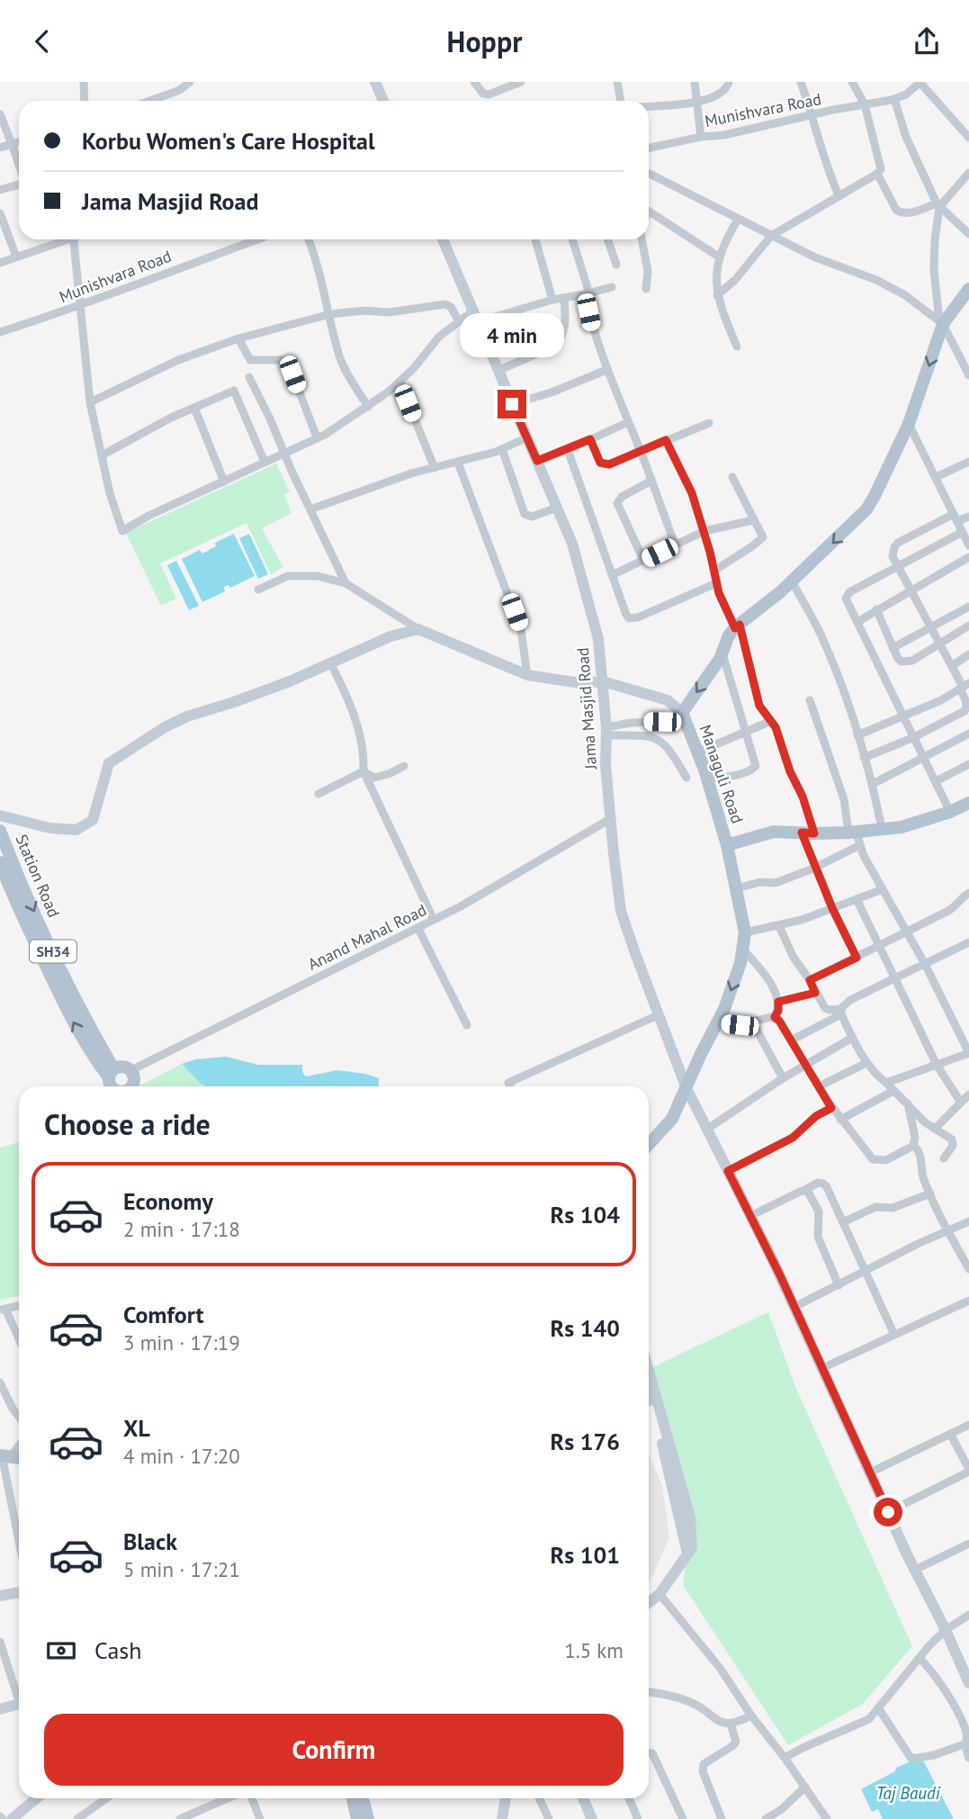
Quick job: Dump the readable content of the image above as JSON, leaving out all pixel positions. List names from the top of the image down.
{
  "streets": {
    "main road": ["Managuli Road", "Station Road", "SH34"],
    "street": ["Munishvara Road", "Jama Masjid Road", "Anand Mahal Road"]
  },
  "crossings": [
    ["Jama Masjid Road", "Managuli Road"],
    ["Jama Masjid Road", "Anand Mahal Road"],
    ["Station Road", "SH34"],
    ["Anand Mahal Road", "SH34"]
  ],
  "one_way": ["Managuli Road"],
  "water": ["Taj Baudi"],
  "page": {
    "header": "Hoppr",
    "banner": ["Korbu Women's Care Hospital", "Jama Masjid Road"],
    "bubble": "4 min",
    "heading": "Choose a ride",
    "list": [
      {
        "name": "Economy",
        "note": "2 min · 17:18",
        "value": "Rs 104"
      },
      {
        "name": "Comfort",
        "note": "3 min · 17:19",
        "value": "Rs 140"
      },
      {
        "name": "XL",
        "note": "4 min · 17:20",
        "value": "Rs 176"
      },
      {
        "name": "Black",
        "note": "5 min · 17:21",
        "value": "Rs 101"
      }
    ],
    "pay": ["Cash", "1.5 km"],
    "buttons": "Confirm"
  }
}
